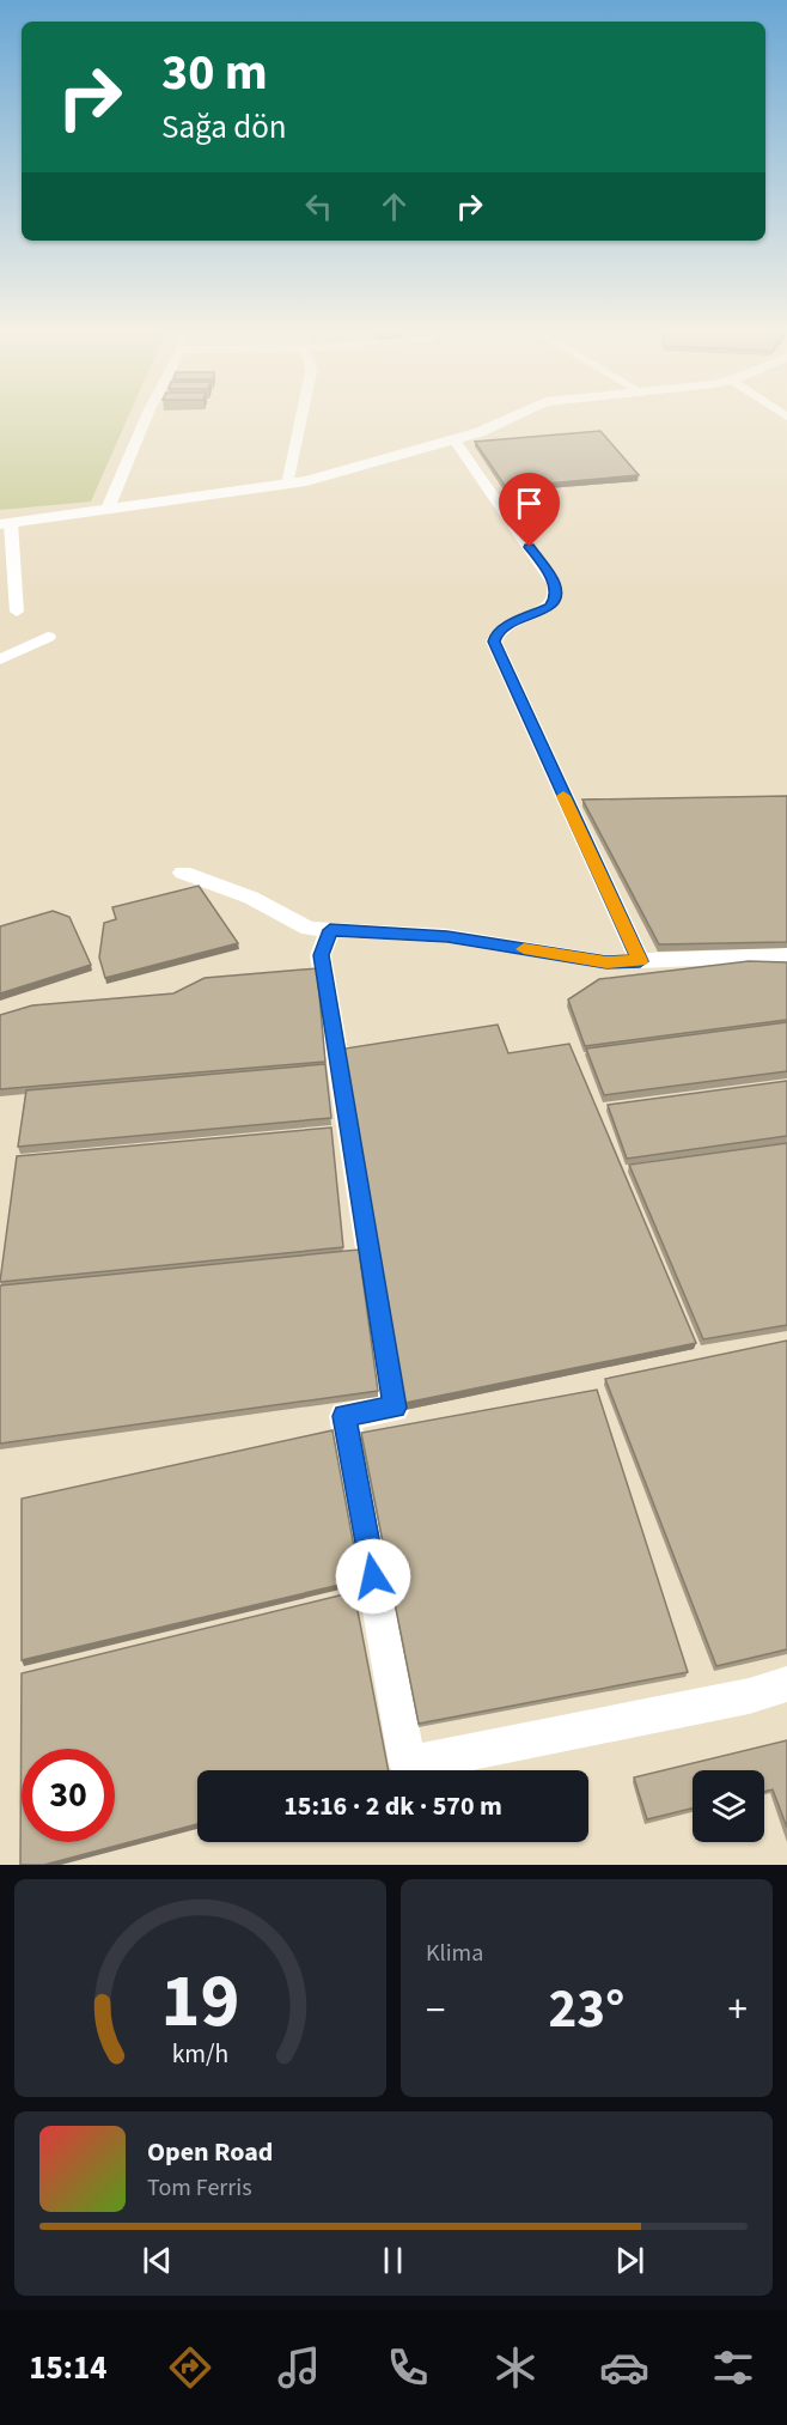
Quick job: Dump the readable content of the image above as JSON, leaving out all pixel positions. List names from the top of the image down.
{
  "page": {
    "turn": ["30 m", "Sağa dön"],
    "limit": "30",
    "trip": "15:16 · 2 dk · 570 m",
    "tile": "Klima",
    "heat": ["−", "23°", "+"],
    "song": ["Open Road", "Tom Ferris"],
    "tabs": "15:14",
    "gauge": ["19", "km/h"]
  }
}
